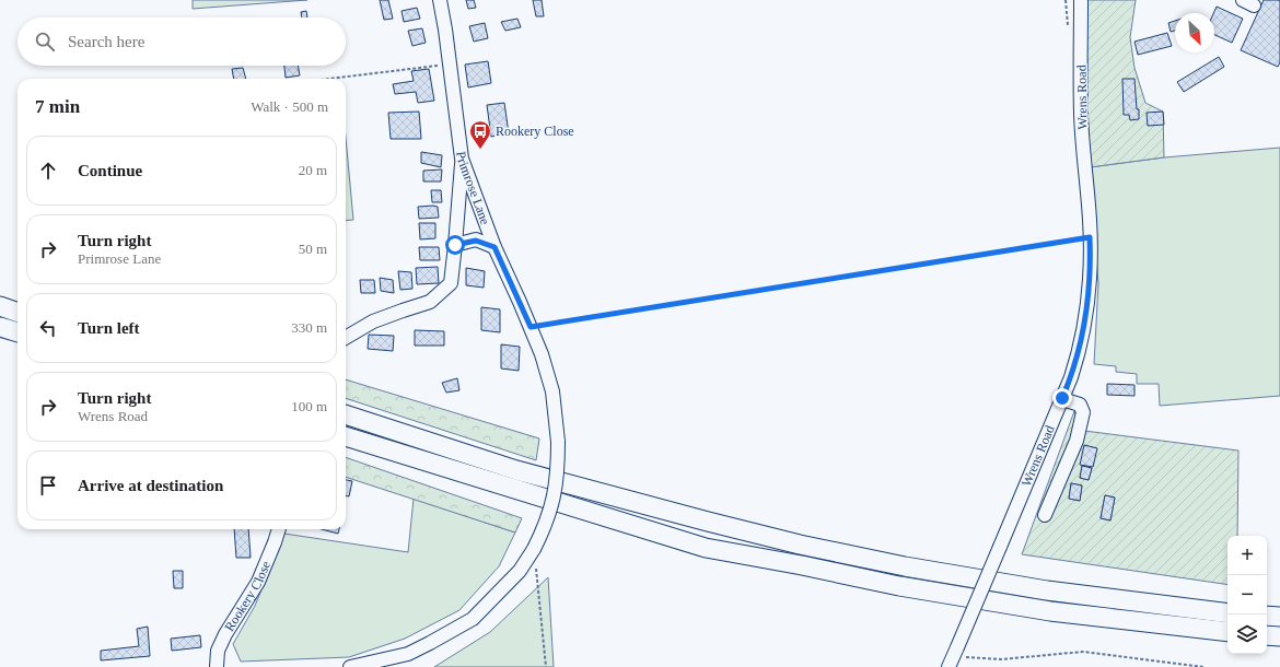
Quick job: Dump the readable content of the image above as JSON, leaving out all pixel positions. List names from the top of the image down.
{
  "streets": {
    "street": ["Wrens Road", "Primrose Lane", "Rookery Close"]
  },
  "places": {
    "bus stop": ["Rookery Close"]
  },
  "north": "bottom right",
  "page": {
    "search": "Search here",
    "heading": ["7 min", "Walk · 500 m"],
    "list": [
      ["Continue", "20 m"],
      ["Turn right", "Primrose Lane", "50 m"],
      ["Turn left", "330 m"],
      ["Turn right", "Wrens Road", "100 m"],
      "Arrive at destination"
    ],
    "map_buttons": ["+", "−"]
  }
}
